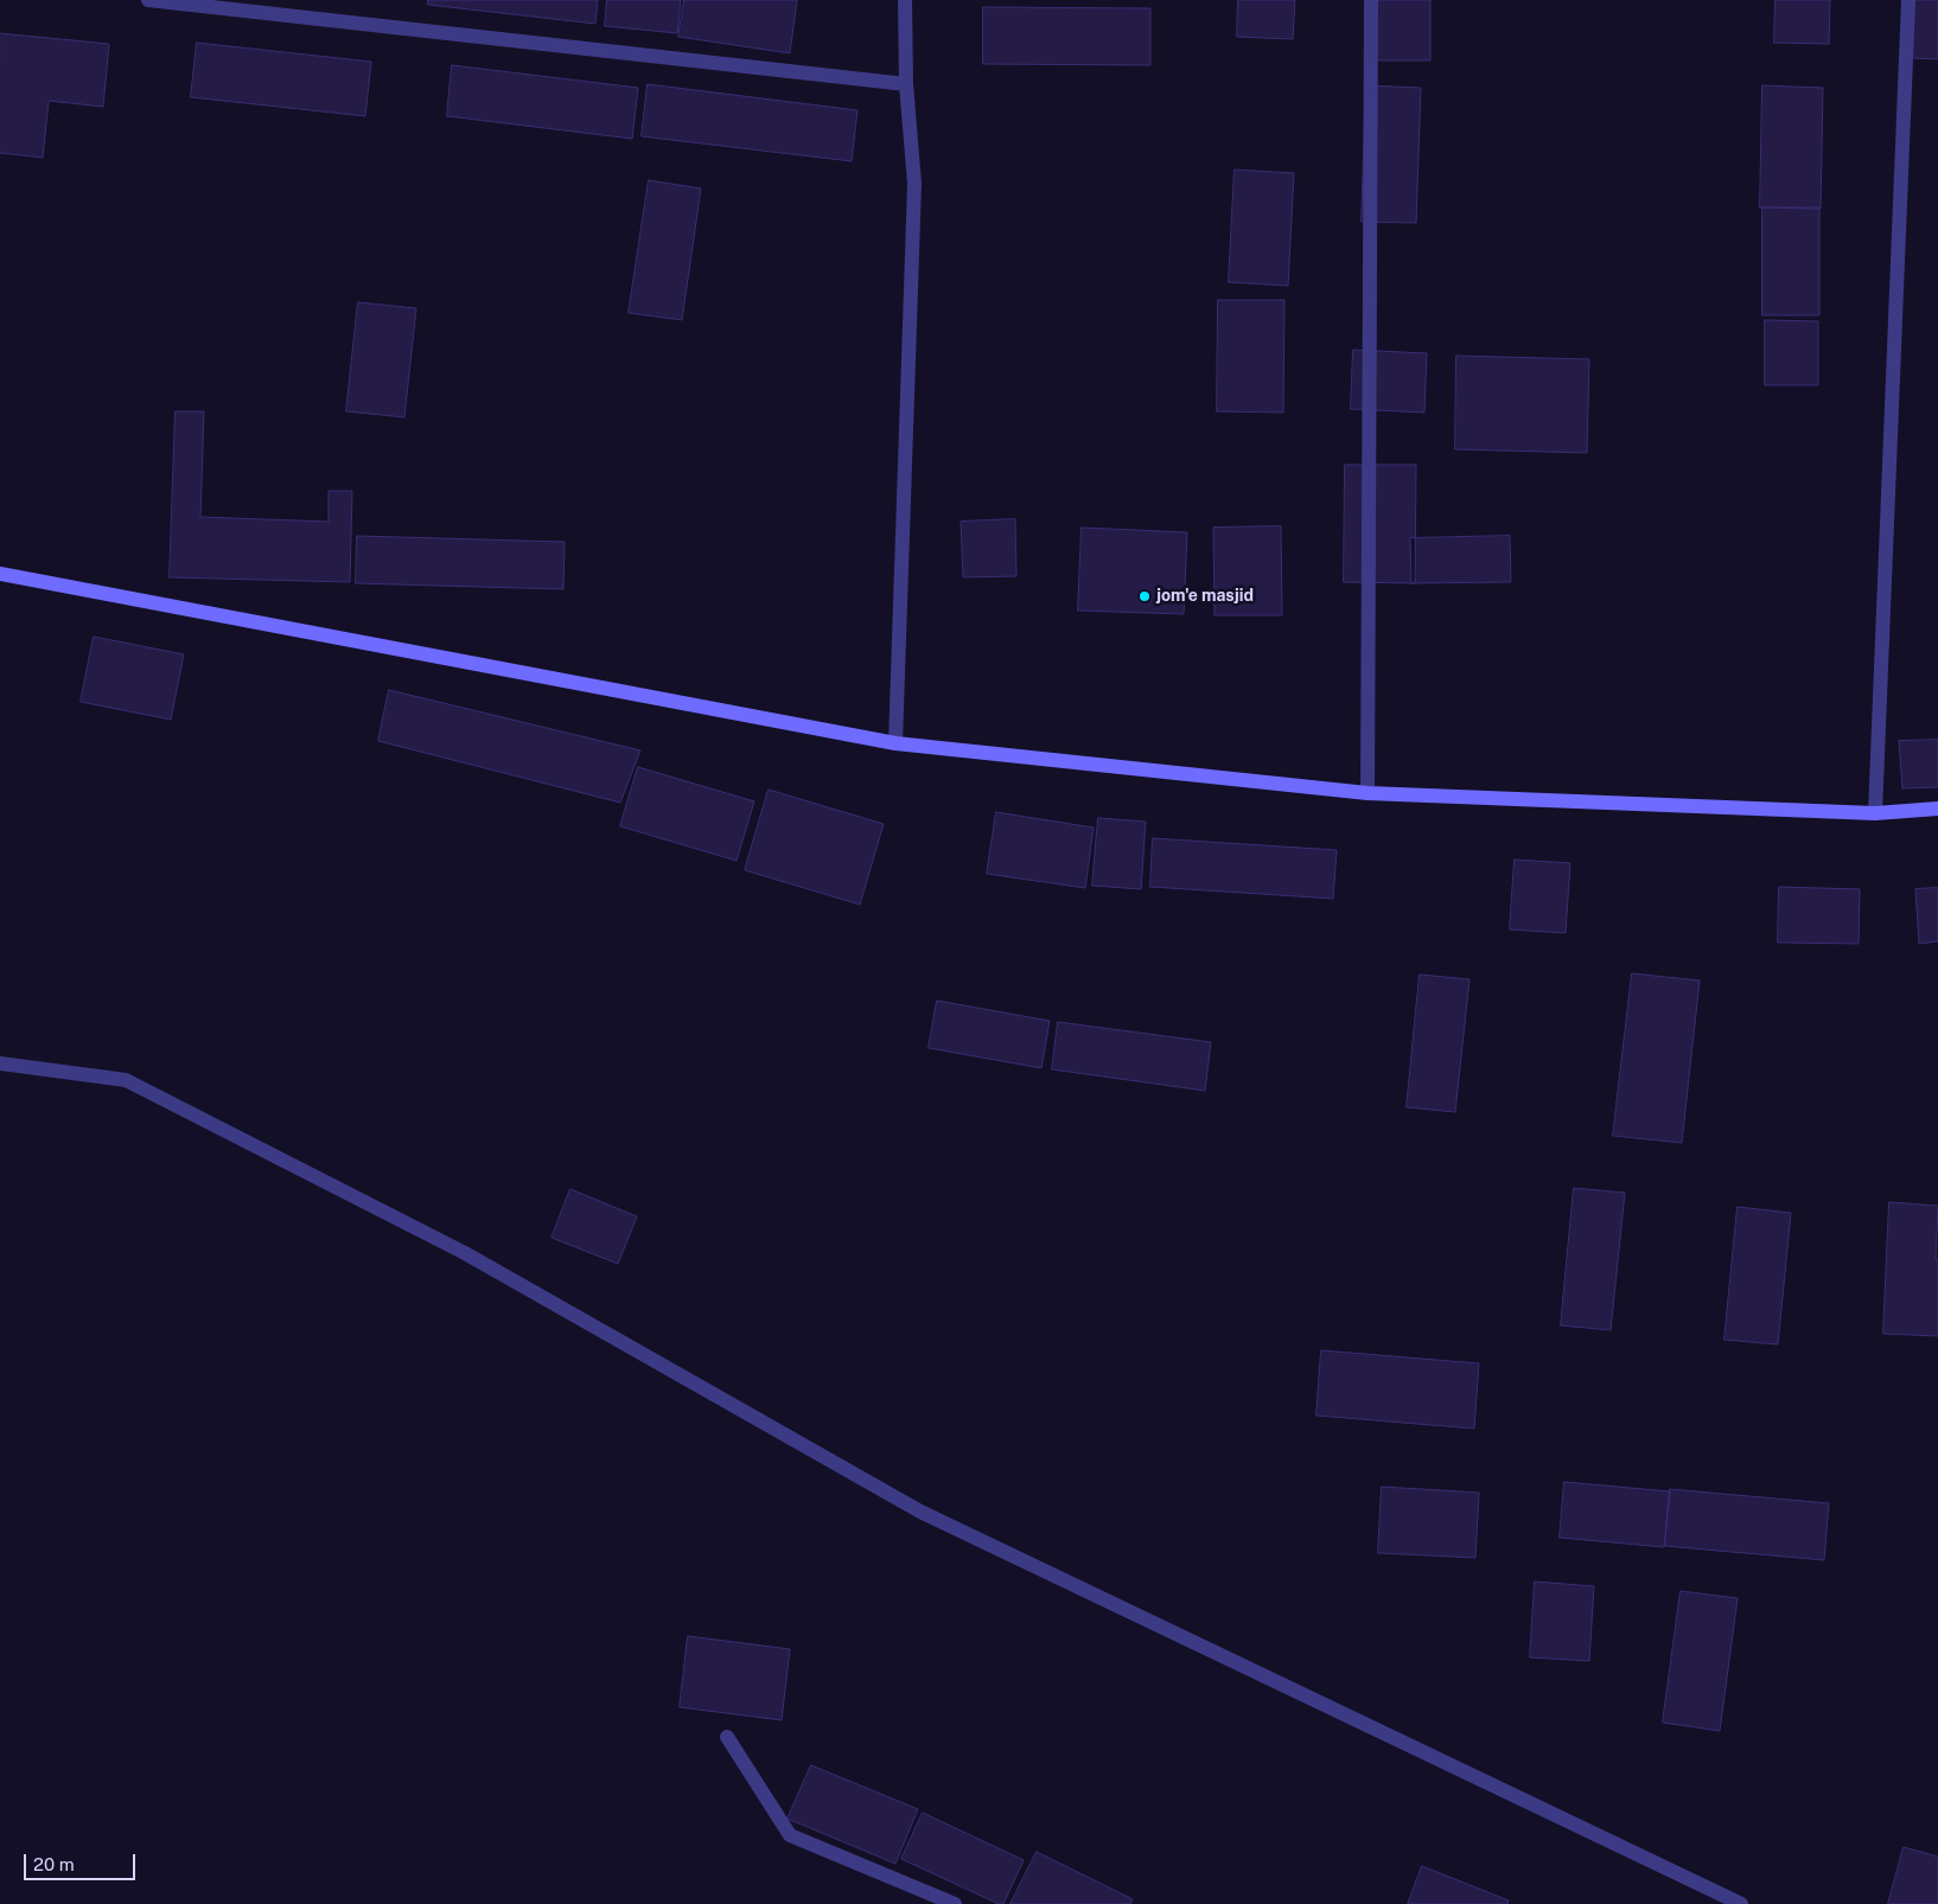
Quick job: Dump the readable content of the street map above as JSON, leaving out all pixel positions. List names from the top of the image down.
{
  "places": ["jom'e masjid"],
  "scale_bar": "20 m"
}
